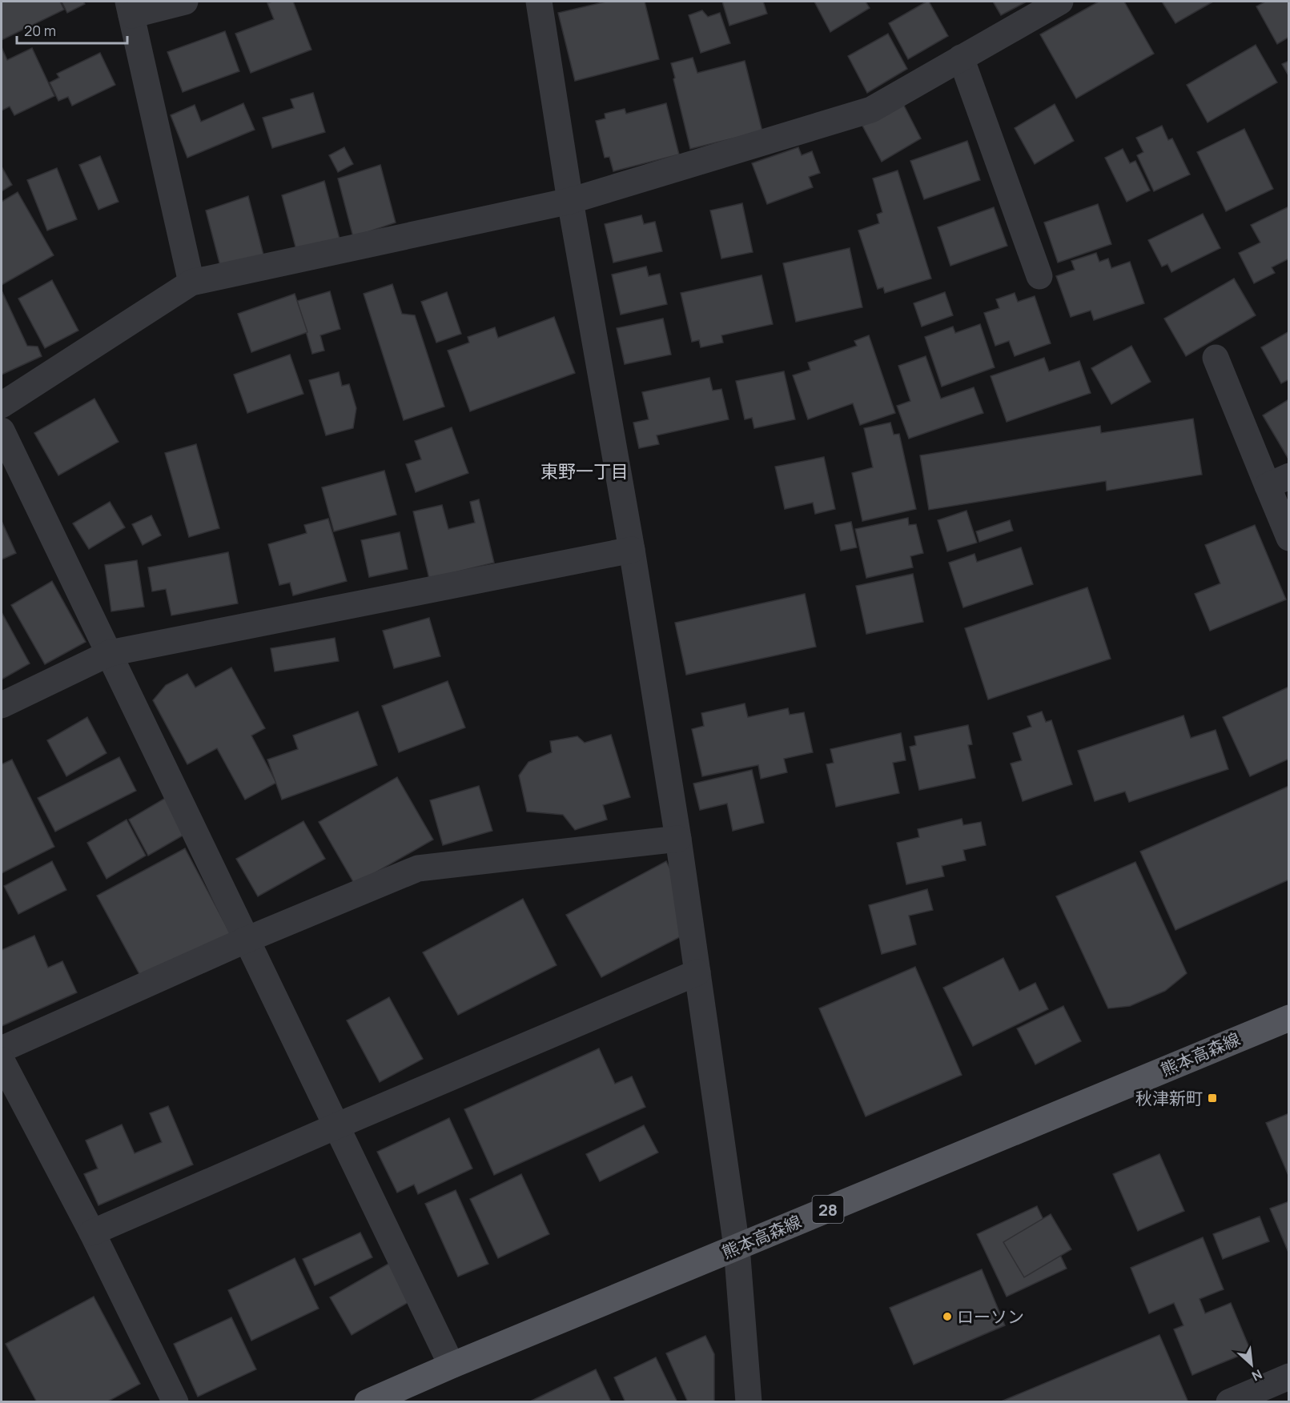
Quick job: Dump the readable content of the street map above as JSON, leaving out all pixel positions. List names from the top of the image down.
{
  "streets": {
    "main road": ["熊本高森線", "28"]
  },
  "districts": ["東野一丁目"],
  "places": {
    "transit": ["秋津新町"],
    "other": ["ローソン"]
  },
  "scale_bar": "20 m",
  "north": "bottom right"
}
